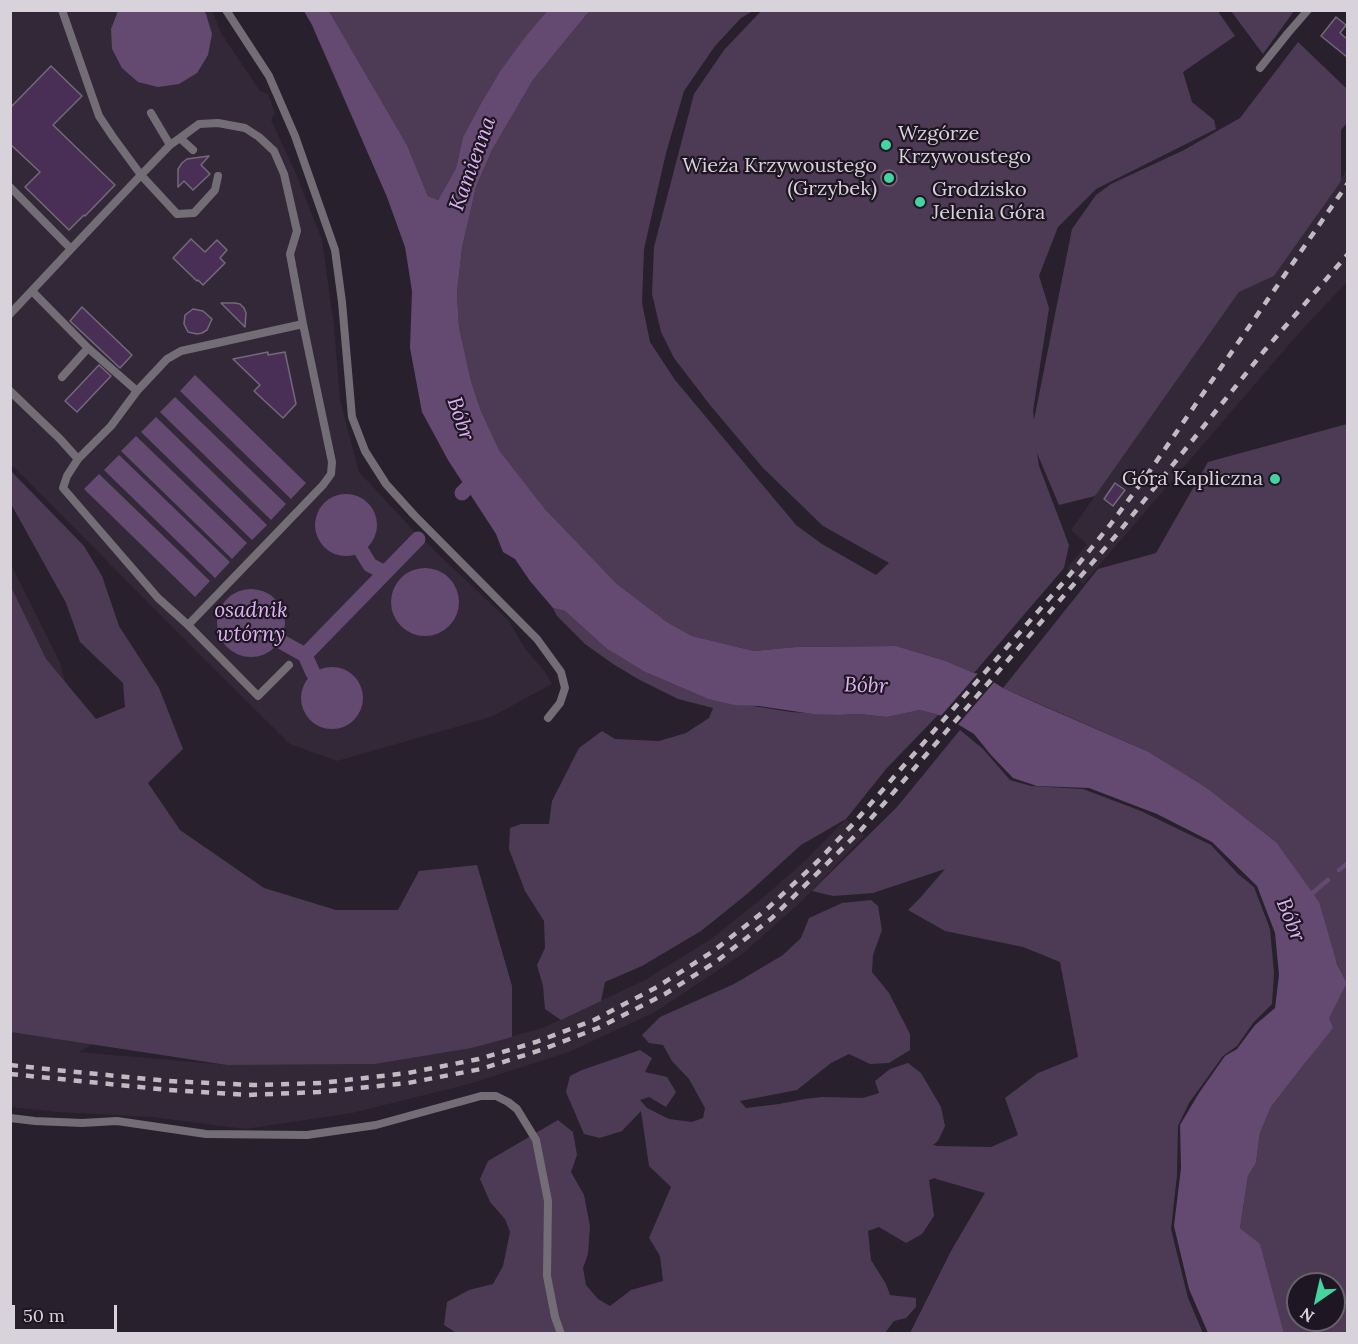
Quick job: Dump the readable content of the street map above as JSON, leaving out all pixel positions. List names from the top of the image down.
{
  "water": ["Kamienna", "Bóbr", "osadnik wtórny"],
  "places": [
    "Wzgórze Krzywoustego",
    "Wieża Krzywoustego (Grzybek)",
    "Grodzisko Jelenia Góra",
    "Góra Kapliczna"
  ],
  "scale_bar": "50 m",
  "north": "bottom left"
}
